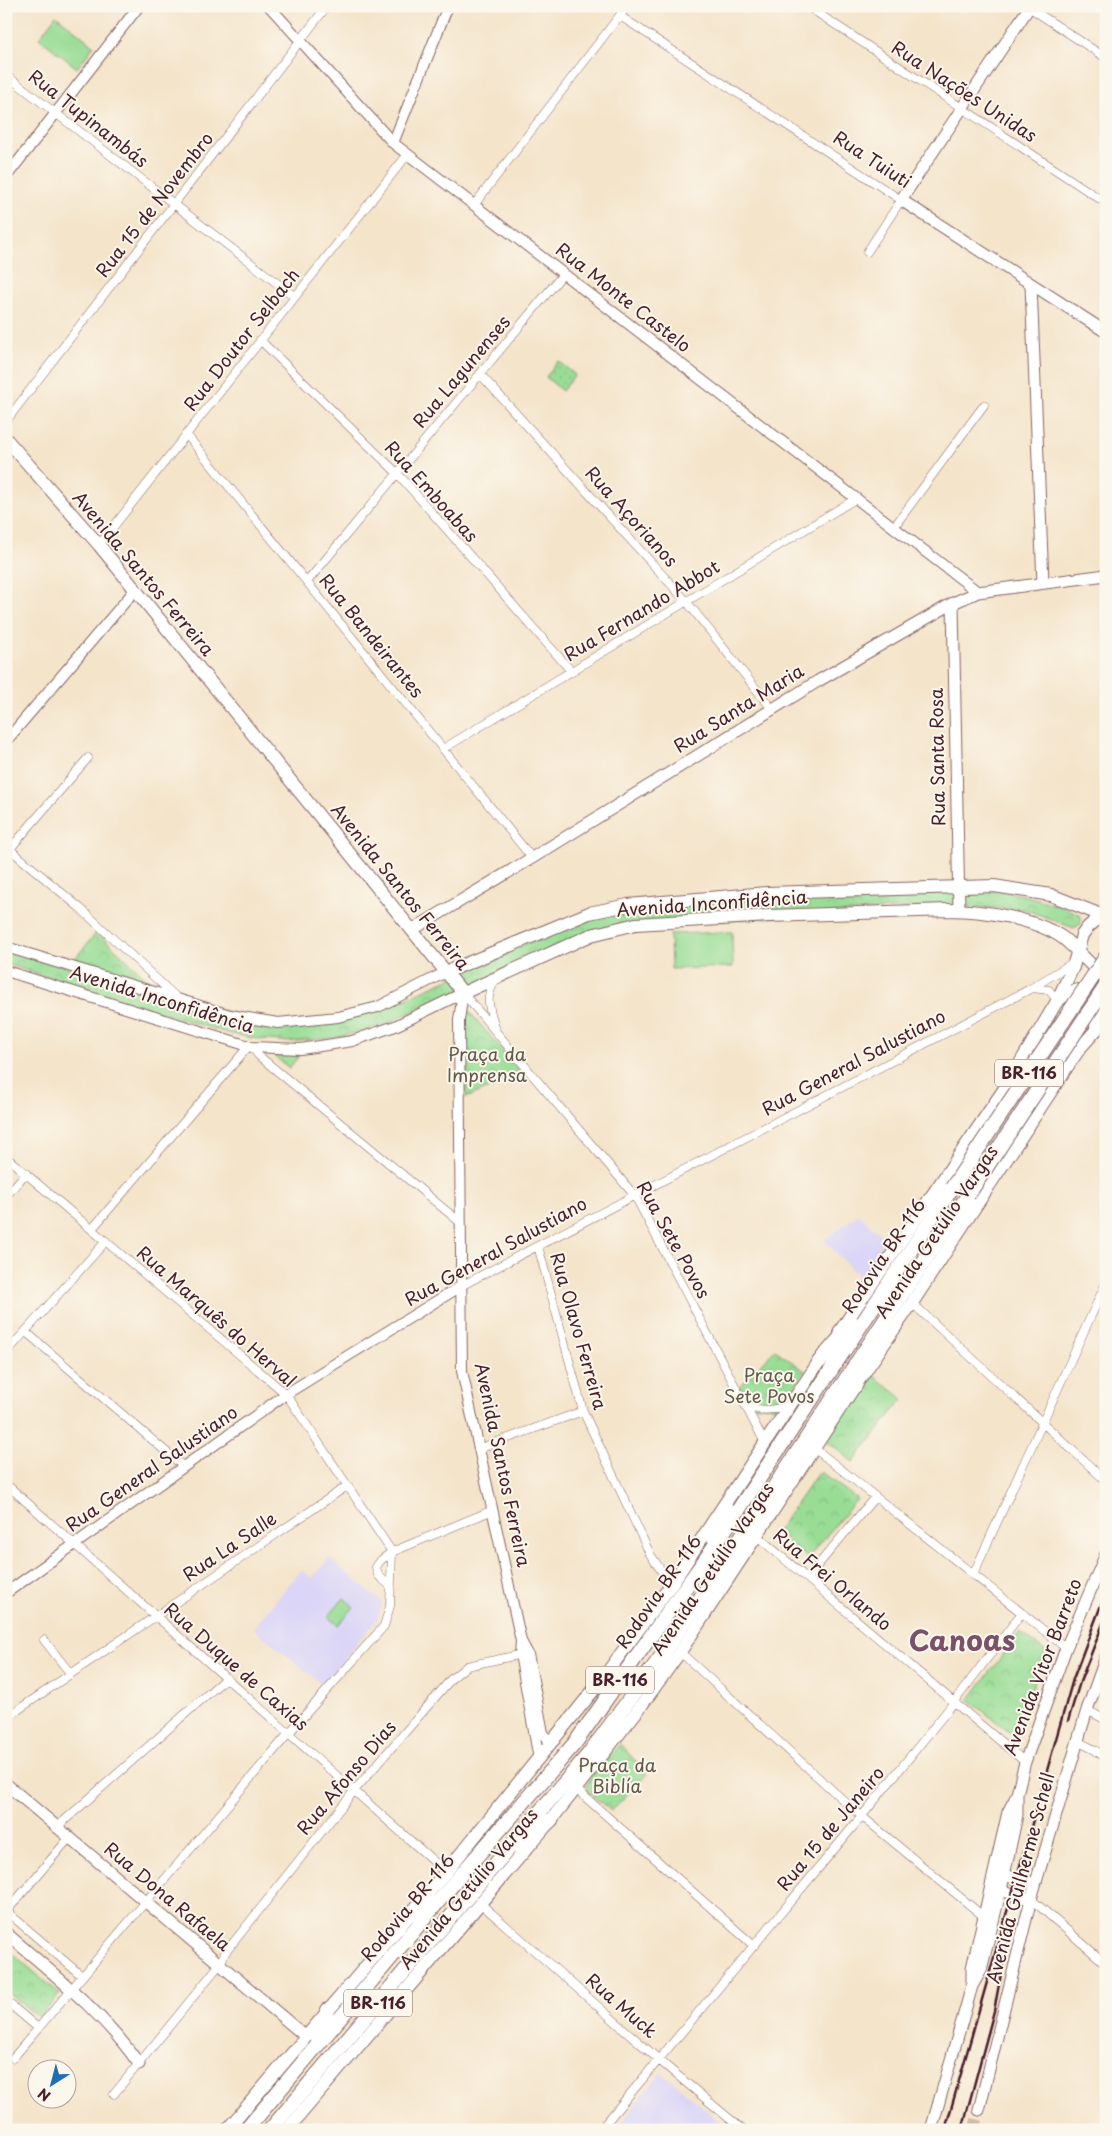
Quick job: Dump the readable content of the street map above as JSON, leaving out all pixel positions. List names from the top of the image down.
{
  "streets": {
    "highway": ["BR-116", "Rodovia BR-116"],
    "main road": [
      "Rua Tuiuti",
      "Avenida Santos Ferreira",
      "Rua Santa Maria",
      "Rua Santa Rosa",
      "Avenida Inconfidência",
      "Avenida Getúlio Vargas",
      "Avenida Vitor Barreto",
      "Avenida Guilherme Schell",
      "Rua Dona Rafaela"
    ],
    "street": [
      "Rua Nações Unidas",
      "Rua Tupinambás",
      "Rua 15 de Novembro",
      "Rua Monte Castelo",
      "Rua Doutor Selbach",
      "Rua Lagunenses",
      "Rua Emboabas",
      "Rua Açorianos",
      "Rua Fernando Abbot",
      "Rua Bandeirantes",
      "Rua General Salustiano",
      "Rua Sete Povos",
      "Rua Marquês do Herval",
      "Rua Olavo Ferreira",
      "Rua La Salle",
      "Rua Frei Orlando",
      "Rua Duque de Caxias",
      "Rua Afonso Dias",
      "Rua 15 de Janeiro",
      "Rua Muck"
    ]
  },
  "crossings": [
    ["Rua Tupinambás", "Rua 15 de Novembro"],
    ["Rua Tupinambás", "Rua Doutor Selbach"],
    ["Rua 15 de Novembro", "Rua Monte Castelo"],
    ["Rua Monte Castelo", "Rua Doutor Selbach"],
    ["Rua Monte Castelo", "Rua Lagunenses"],
    ["Rua Monte Castelo", "Rua Fernando Abbot"],
    ["Rua Monte Castelo", "Rua Santa Maria"],
    ["Rua Doutor Selbach", "Rua Emboabas"],
    ["Rua Doutor Selbach", "Avenida Santos Ferreira"],
    ["Rua Doutor Selbach", "Rua Bandeirantes"],
    ["Rua Lagunenses", "Rua Emboabas"],
    ["Rua Lagunenses", "Rua Açorianos"],
    ["Rua Lagunenses", "Rua Bandeirantes"],
    ["Rua Emboabas", "Rua Fernando Abbot"],
    ["Rua Açorianos", "Rua Fernando Abbot"],
    ["Rua Açorianos", "Rua Santa Maria"],
    ["Avenida Santos Ferreira", "Rua Santa Maria"],
    ["Avenida Santos Ferreira", "Avenida Inconfidência"],
    ["Avenida Santos Ferreira", "Rua General Salustiano"],
    ["Avenida Santos Ferreira", "Avenida Getúlio Vargas"],
    ["Avenida Santos Ferreira", "Rua Sete Povos"],
    ["Avenida Santos Ferreira", "Rua Afonso Dias"],
    ["Rua Fernando Abbot", "Rua Bandeirantes"],
    ["Rua Bandeirantes", "Rua Santa Maria"],
    ["Rua Santa Maria", "Rua Santa Rosa"],
    ["Rua Santa Rosa", "Avenida Inconfidência"],
    ["Avenida Inconfidência", "Rua General Salustiano"],
    ["Avenida Inconfidência", "Avenida Getúlio Vargas"],
    ["Avenida Inconfidência", "Rua Sete Povos"],
    ["Rua General Salustiano", "Avenida Getúlio Vargas"],
    ["Rua General Salustiano", "Rua Sete Povos"],
    ["Rua General Salustiano", "Rua Marquês do Herval"],
    ["Rua General Salustiano", "Rua Olavo Ferreira"],
    ["Rua General Salustiano", "Rua Duque de Caxias"],
    ["BR-116", "Avenida Getúlio Vargas"],
    ["BR-116", "Rodovia BR-116"],
    ["Avenida Getúlio Vargas", "Rua Sete Povos"],
    ["Avenida Getúlio Vargas", "Rua Olavo Ferreira"],
    ["Avenida Getúlio Vargas", "Rua Frei Orlando"],
    ["Avenida Getúlio Vargas", "Rua Duque de Caxias"],
    ["Avenida Getúlio Vargas", "Rua Dona Rafaela"],
    ["Avenida Getúlio Vargas", "Rua Muck"],
    ["Rua Marquês do Herval", "Rua La Salle"],
    ["Rua La Salle", "Rua Duque de Caxias"],
    ["Rua Frei Orlando", "Avenida Vitor Barreto"],
    ["Rua Frei Orlando", "Rua 15 de Janeiro"],
    ["Rua Duque de Caxias", "Rua Afonso Dias"],
    ["Rua Afonso Dias", "Rua Dona Rafaela"],
    ["Rua 15 de Janeiro", "Rua Muck"]
  ],
  "districts": ["Canoas"],
  "parks": ["Praça da Imprensa", "Praça Sete Povos", "Praça da Biblía"],
  "north": "bottom left"
}
